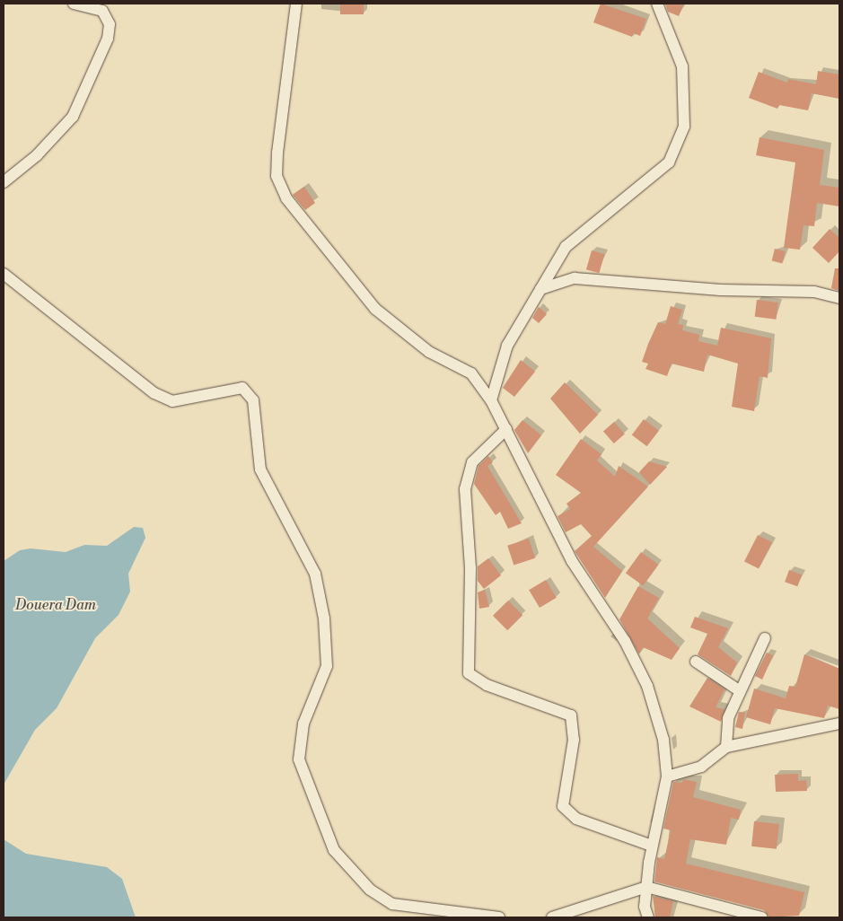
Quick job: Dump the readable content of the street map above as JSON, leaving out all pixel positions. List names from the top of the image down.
{
  "water": ["Douera Dam"]
}
